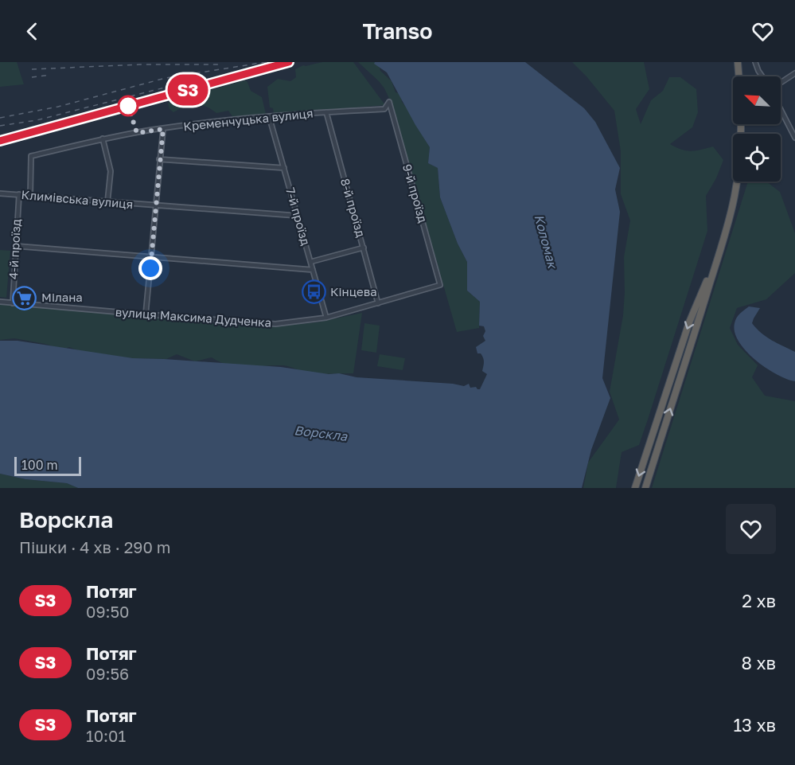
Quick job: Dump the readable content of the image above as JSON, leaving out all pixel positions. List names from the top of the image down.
{
  "streets": {
    "street": [
      "Кременчуцька вулиця",
      "9-й проїзд",
      "Климівська вулиця",
      "8-й проїзд",
      "7-й проїзд",
      "4-й проїзд",
      "вулиця Максима Дудченка"
    ]
  },
  "crossings": [
    ["Кременчуцька вулиця", "9-й проїзд"],
    ["Кременчуцька вулиця", "Климівська вулиця"],
    ["Кременчуцька вулиця", "8-й проїзд"],
    ["Кременчуцька вулиця", "7-й проїзд"],
    ["9-й проїзд", "вулиця Максима Дудченка"],
    ["Климівська вулиця", "7-й проїзд"],
    ["Климівська вулиця", "4-й проїзд"],
    ["8-й проїзд", "вулиця Максима Дудченка"],
    ["7-й проїзд", "вулиця Максима Дудченка"],
    ["4-й проїзд", "вулиця Максима Дудченка"]
  ],
  "water": ["Коломак", "Ворскла"],
  "places": {
    "bus stop": ["Кінцева"],
    "supermarket": ["Мілана"]
  },
  "scale_bar": "100 m",
  "north": "top left",
  "page": {
    "header": "Transo",
    "on_map": "S3",
    "scale": "100 m",
    "heading": ["Ворскла", "Пішки · 4 хв · 290 m"],
    "list": [
      {
        "mark": "S3",
        "name": "Потяг",
        "note": "09:50",
        "value": "2 хв"
      },
      {
        "mark": "S3",
        "name": "Потяг",
        "note": "09:56",
        "value": "8 хв"
      },
      {
        "mark": "S3",
        "name": "Потяг",
        "note": "10:01",
        "value": "13 хв"
      }
    ]
  }
}
